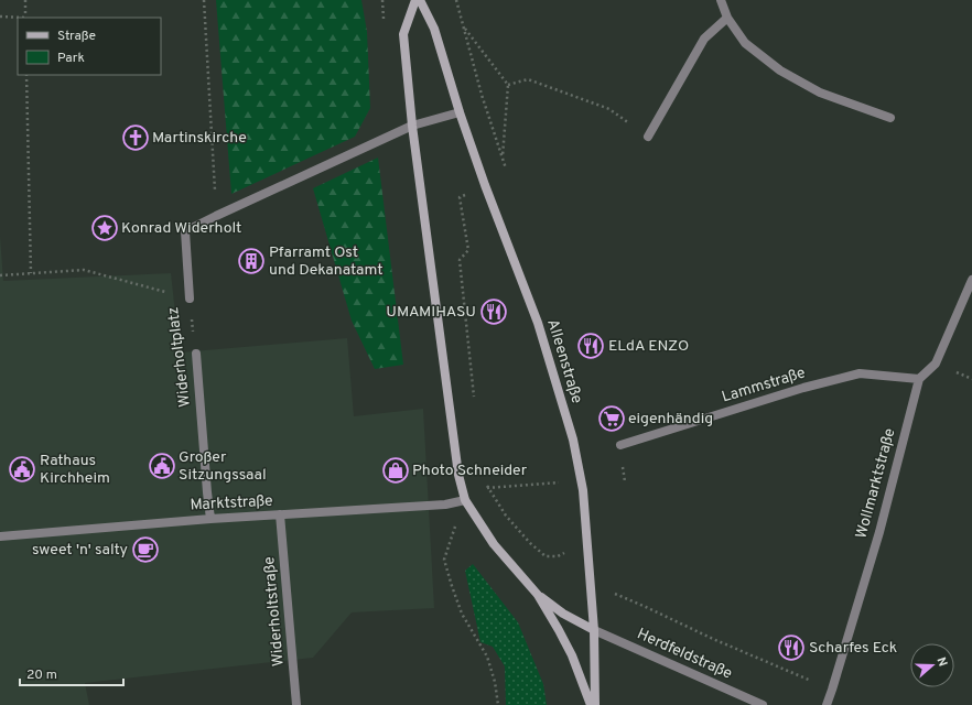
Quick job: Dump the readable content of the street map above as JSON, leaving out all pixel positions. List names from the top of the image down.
{
  "streets": {
    "street": [
      "Widerholtplatz",
      "Alleenstraße",
      "Lammstraße",
      "Wollmarktstraße",
      "Marktstraße",
      "Widerholtstraße",
      "Herdfeldstraße"
    ]
  },
  "crossings": [
    ["Widerholtplatz", "Marktstraße"],
    ["Alleenstraße", "Herdfeldstraße"],
    ["Lammstraße", "Wollmarktstraße"],
    ["Marktstraße", "Widerholtstraße"]
  ],
  "places": {
    "church": ["Martinskirche"],
    "place": ["Konrad Widerholt"],
    "building": ["Pfarramt Ost und Dekanatamt"],
    "restaurant": ["UMAMIHASU", "ELdA ENZO", "Scharfes Eck"],
    "supermarket": ["eigenhändig"],
    "public building": ["Großer Sitzungssaal", "Rathaus Kirchheim"],
    "shop": ["Photo Schneider"],
    "cafe": ["sweet 'n' salty"]
  },
  "legend": ["Straße", "Park"],
  "scale_bar": "20 m",
  "north": "right"
}
